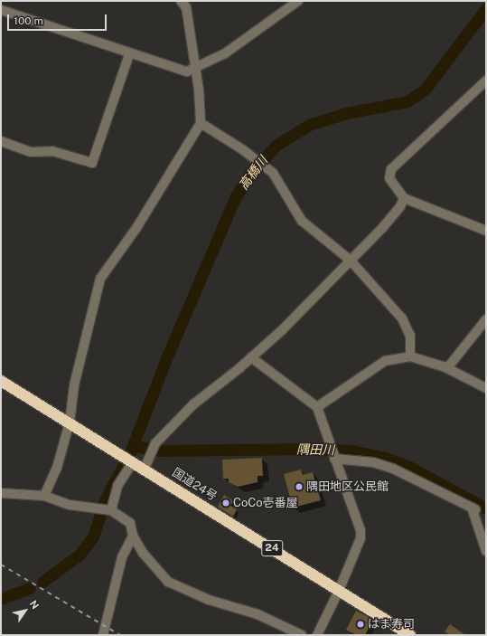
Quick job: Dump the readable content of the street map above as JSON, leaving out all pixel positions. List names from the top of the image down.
{
  "streets": {
    "highway": ["国道24号", "24"]
  },
  "water": ["高橋川", "隅田川"],
  "places": ["隅田地区公民館", "CoCo壱番屋", "はま寿司"],
  "scale_bar": "100 m",
  "north": "top right"
}
